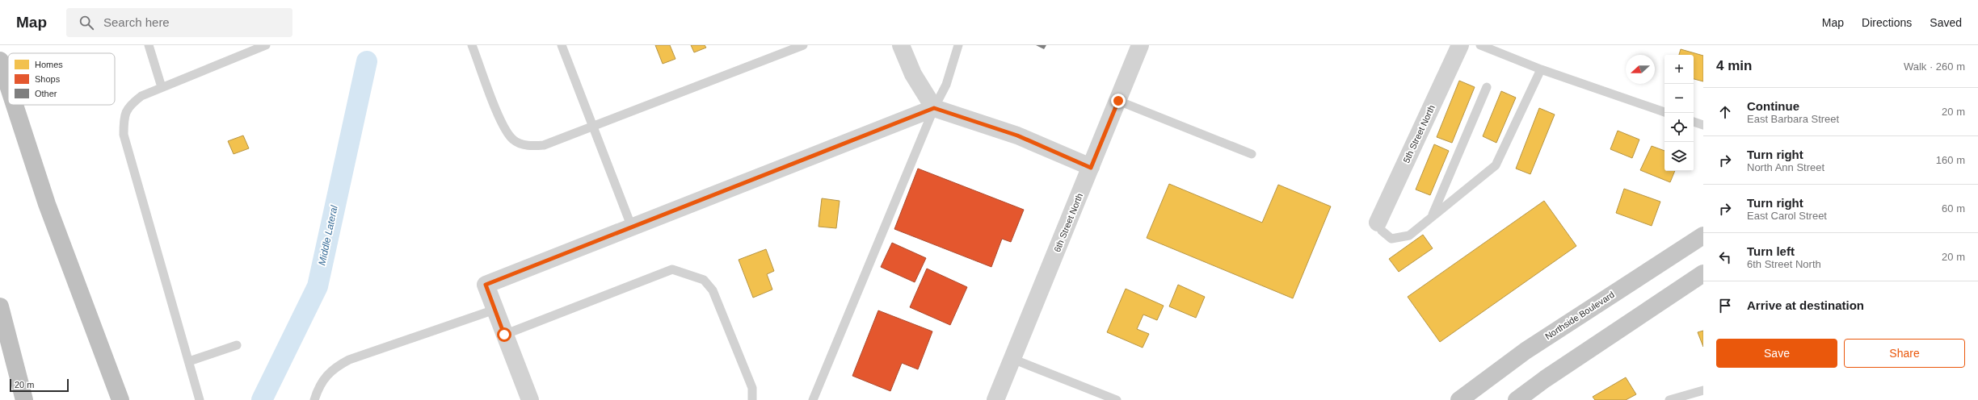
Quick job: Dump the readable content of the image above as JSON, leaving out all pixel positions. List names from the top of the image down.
{
  "streets": {
    "main road": ["Northside Boulevard"],
    "street": ["5th Street North", "6th Street North"]
  },
  "water": ["Middle Lateral"],
  "legend": ["Homes", "Shops", "Other"],
  "scale_bar": "20 m",
  "north": "left",
  "page": {
    "header": "Map",
    "search": "Search here",
    "nav": ["Map", "Directions", "Saved"],
    "heading": ["4 min", "Walk · 260 m"],
    "map_buttons": ["+", "−"],
    "list": [
      ["Continue", "East Barbara Street", "20 m"],
      ["Turn right", "North Ann Street", "160 m"],
      ["Turn right", "East Carol Street", "60 m"],
      ["Turn left", "6th Street North", "20 m"],
      "Arrive at destination"
    ],
    "buttons": ["Save", "Share"],
    "scale": "20 m"
  }
}
